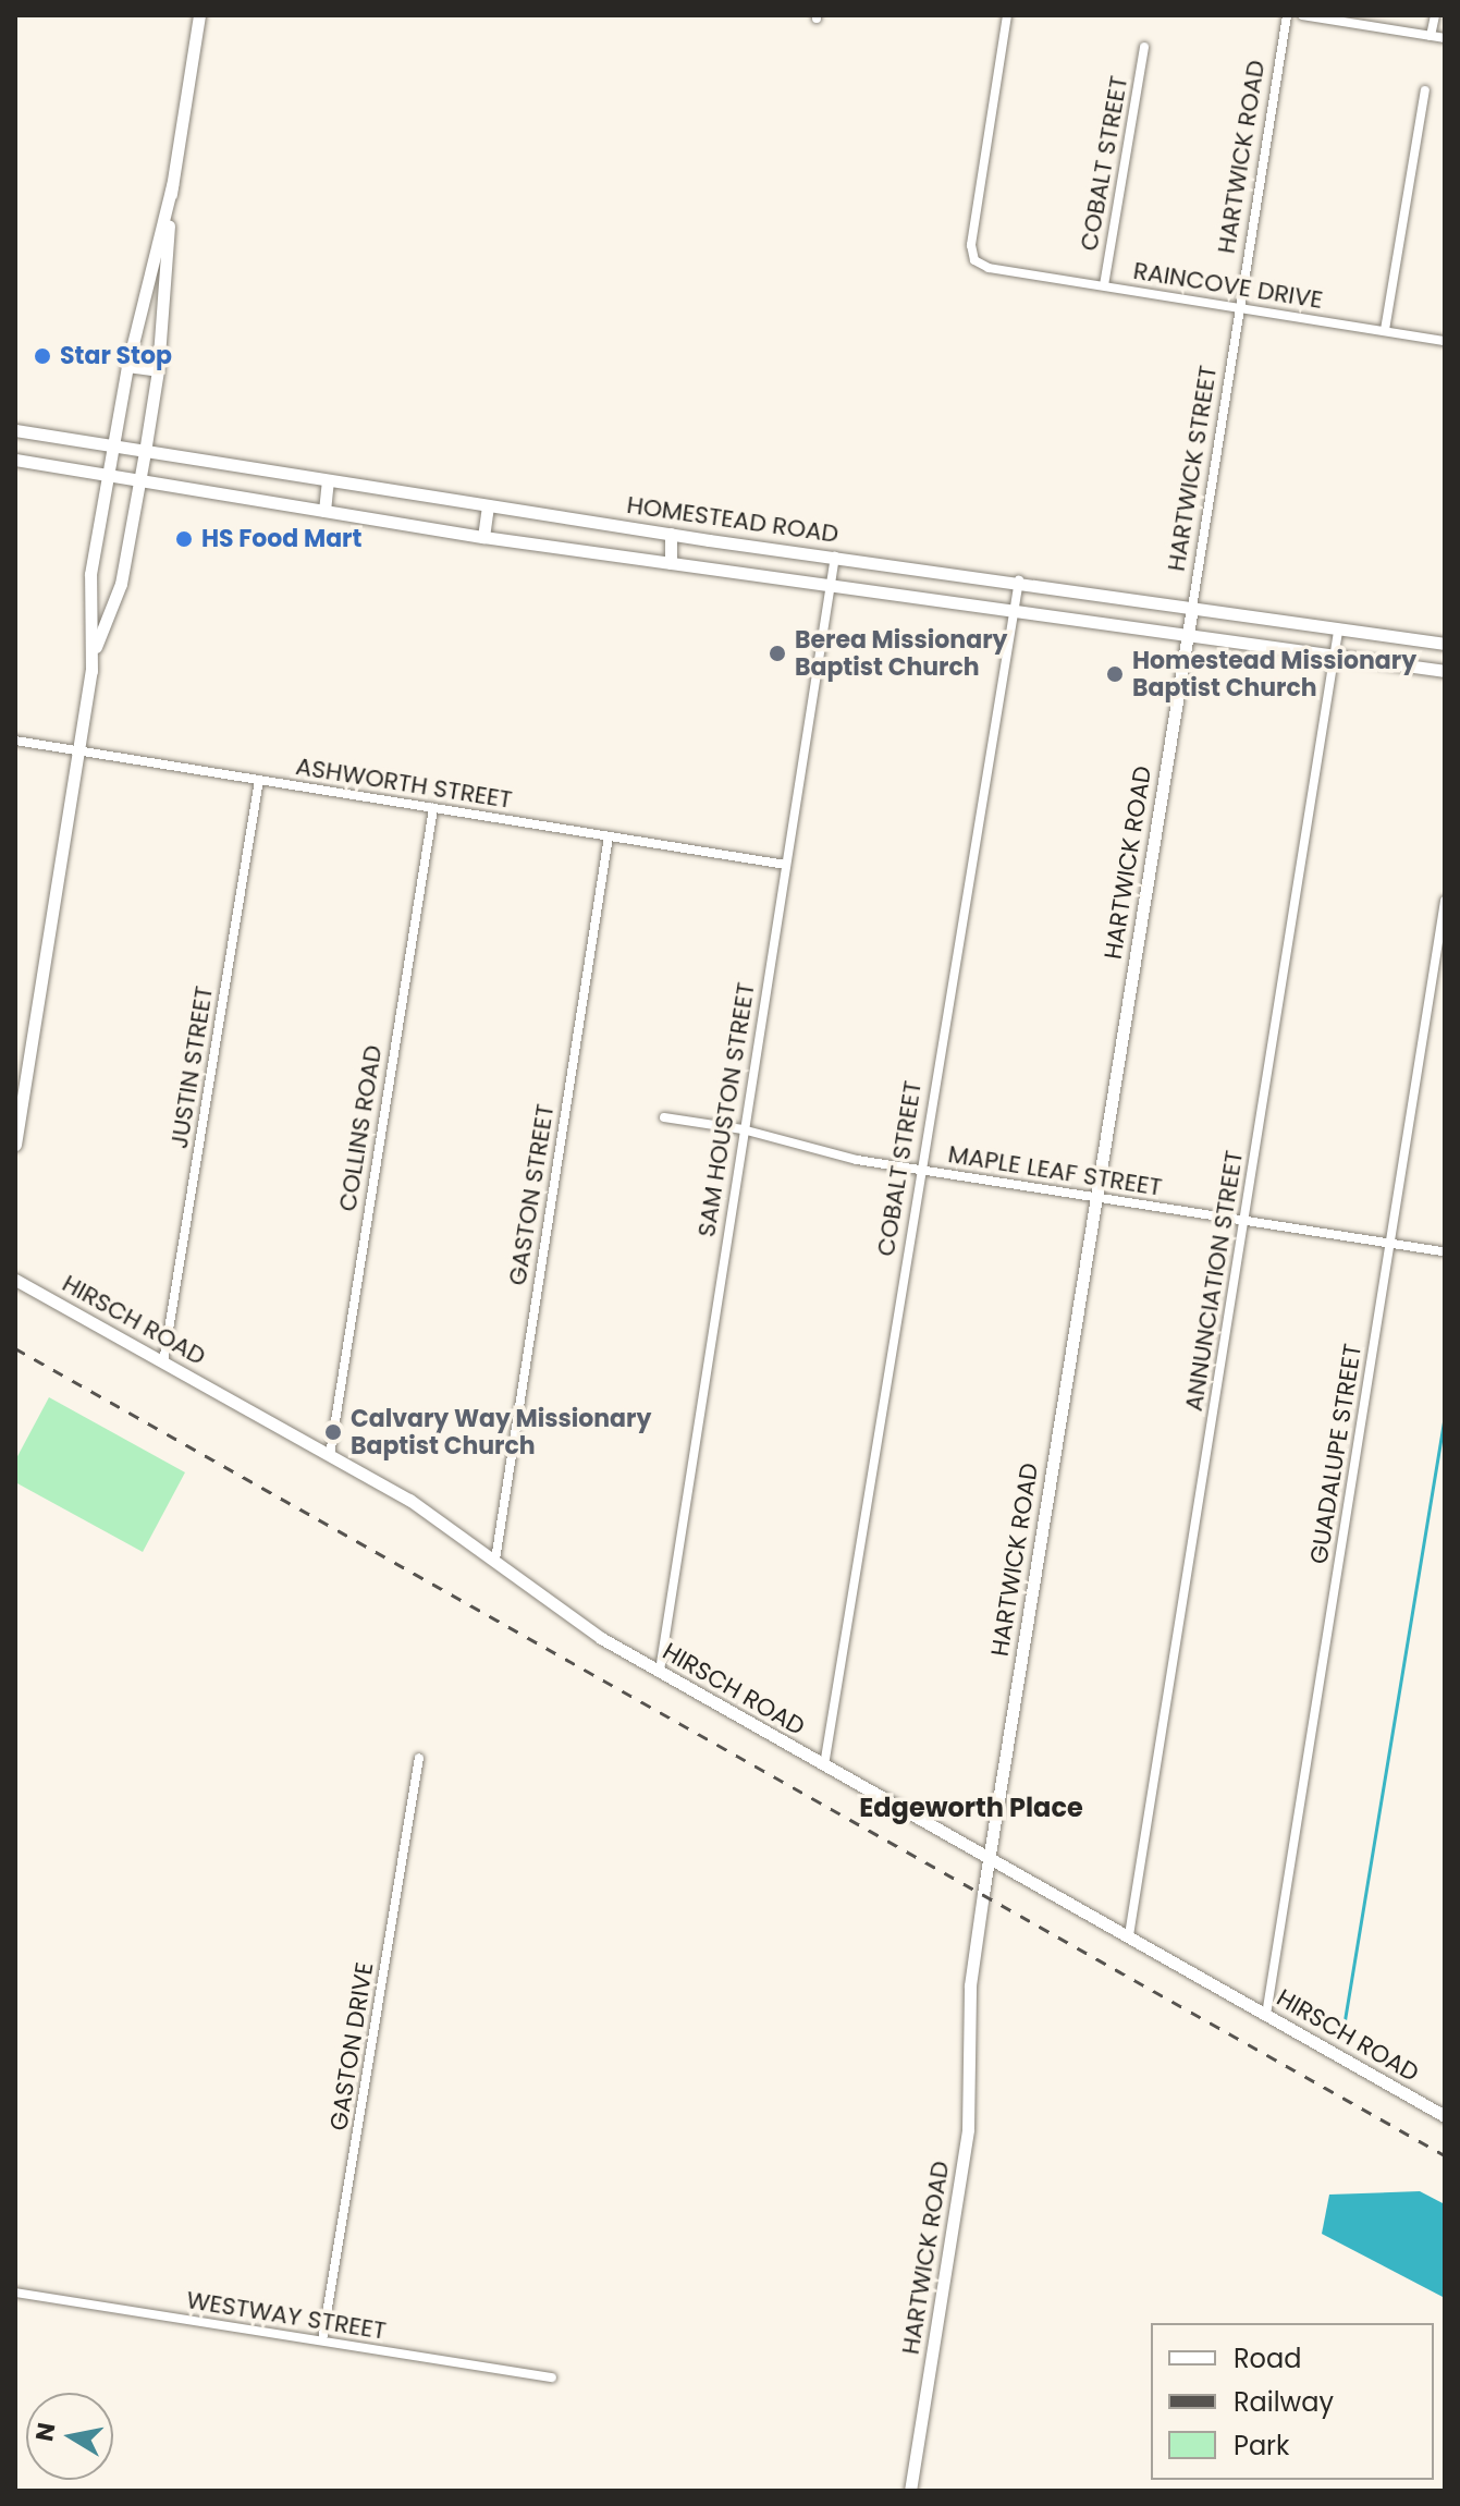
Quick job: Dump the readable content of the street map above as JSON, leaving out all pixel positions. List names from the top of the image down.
{
  "streets": {
    "main road": [
      "HARTWICK ROAD",
      "HARTWICK STREET",
      "HOMESTEAD ROAD",
      "HIRSCH ROAD"
    ],
    "street": [
      "COBALT STREET",
      "RAINCOVE DRIVE",
      "ASHWORTH STREET",
      "JUSTIN STREET",
      "SAM HOUSTON STREET",
      "COLLINS ROAD",
      "MAPLE LEAF STREET",
      "GASTON STREET",
      "ANNUNCIATION STREET",
      "GUADALUPE STREET",
      "GASTON DRIVE",
      "WESTWAY STREET"
    ]
  },
  "crossings": [
    ["HARTWICK ROAD", "RAINCOVE DRIVE"],
    ["HARTWICK ROAD", "HARTWICK STREET"],
    ["HARTWICK ROAD", "MAPLE LEAF STREET"],
    ["HARTWICK ROAD", "HIRSCH ROAD"],
    ["COBALT STREET", "RAINCOVE DRIVE"],
    ["COBALT STREET", "HOMESTEAD ROAD"],
    ["COBALT STREET", "MAPLE LEAF STREET"],
    ["COBALT STREET", "HIRSCH ROAD"],
    ["RAINCOVE DRIVE", "HARTWICK STREET"],
    ["HARTWICK STREET", "HOMESTEAD ROAD"],
    ["HOMESTEAD ROAD", "SAM HOUSTON STREET"],
    ["HOMESTEAD ROAD", "ANNUNCIATION STREET"],
    ["ASHWORTH STREET", "JUSTIN STREET"],
    ["ASHWORTH STREET", "SAM HOUSTON STREET"],
    ["ASHWORTH STREET", "COLLINS ROAD"],
    ["ASHWORTH STREET", "GASTON STREET"],
    ["JUSTIN STREET", "HIRSCH ROAD"],
    ["SAM HOUSTON STREET", "MAPLE LEAF STREET"],
    ["SAM HOUSTON STREET", "HIRSCH ROAD"],
    ["COLLINS ROAD", "HIRSCH ROAD"],
    ["MAPLE LEAF STREET", "ANNUNCIATION STREET"],
    ["MAPLE LEAF STREET", "GUADALUPE STREET"],
    ["GASTON STREET", "HIRSCH ROAD"],
    ["ANNUNCIATION STREET", "HIRSCH ROAD"],
    ["HIRSCH ROAD", "GUADALUPE STREET"],
    ["GASTON DRIVE", "WESTWAY STREET"]
  ],
  "districts": ["Edgeworth Place"],
  "places": [
    "Star Stop",
    "HS Food Mart",
    "Berea Missionary Baptist Church",
    "Homestead Missionary Baptist Church",
    "Calvary Way Missionary Baptist Church"
  ],
  "legend": ["Road", "Railway", "Park"],
  "north": "left"
}
